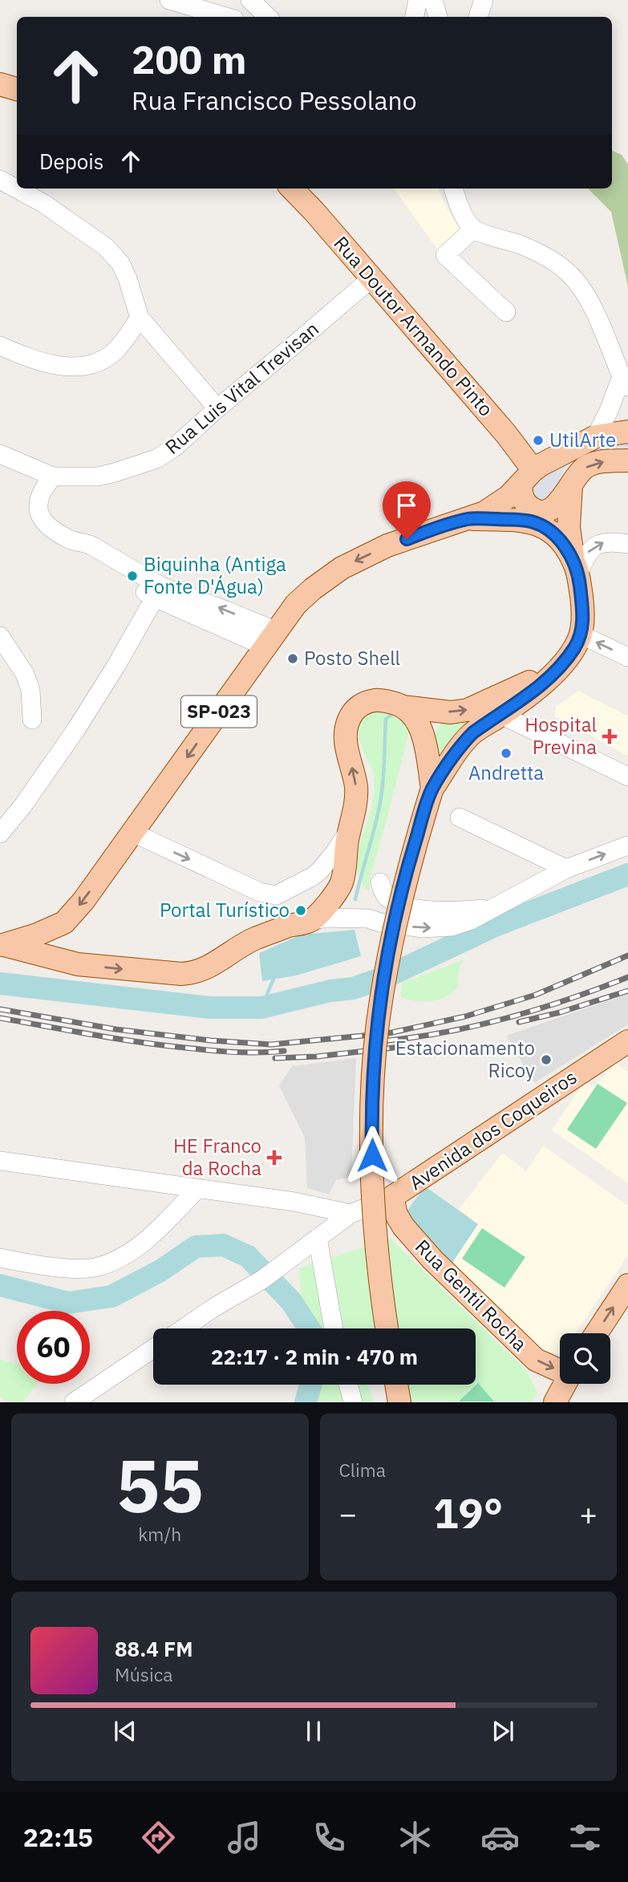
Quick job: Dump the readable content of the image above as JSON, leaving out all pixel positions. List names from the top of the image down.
{
  "streets": {
    "main road": [
      "Rua Doutor Armando Pinto",
      "SP-023",
      "Avenida dos Coqueiros",
      "Rua Gentil Rocha"
    ],
    "street": ["Rua Luis Vital Trevisan"]
  },
  "crossings": [
    ["Rua Doutor Armando Pinto", "Rua Luis Vital Trevisan"],
    ["Rua Doutor Armando Pinto", "SP-023"],
    ["Avenida dos Coqueiros", "Rua Gentil Rocha"]
  ],
  "one_way": ["Rua Gentil Rocha"],
  "places": {
    "other": [
      "UtilArte",
      "Biquinha (Antiga Fonte D'Água)",
      "Posto Shell",
      "Andretta",
      "Portal Turístico",
      "Estacionamento Ricoy"
    ],
    "health": ["Hospital Previna", "HE Franco da Rocha"]
  },
  "page": {
    "turn": ["200 m", "Rua Francisco Pessolano"],
    "then": "Depois",
    "limit": "60",
    "trip": "22:17 · 2 min · 470 m",
    "tile": [
      ["55", "km/h"],
      "Clima"
    ],
    "heat": ["−", "19°", "+"],
    "song": ["88.4 FM", "Música"],
    "tabs": "22:15"
  }
}
